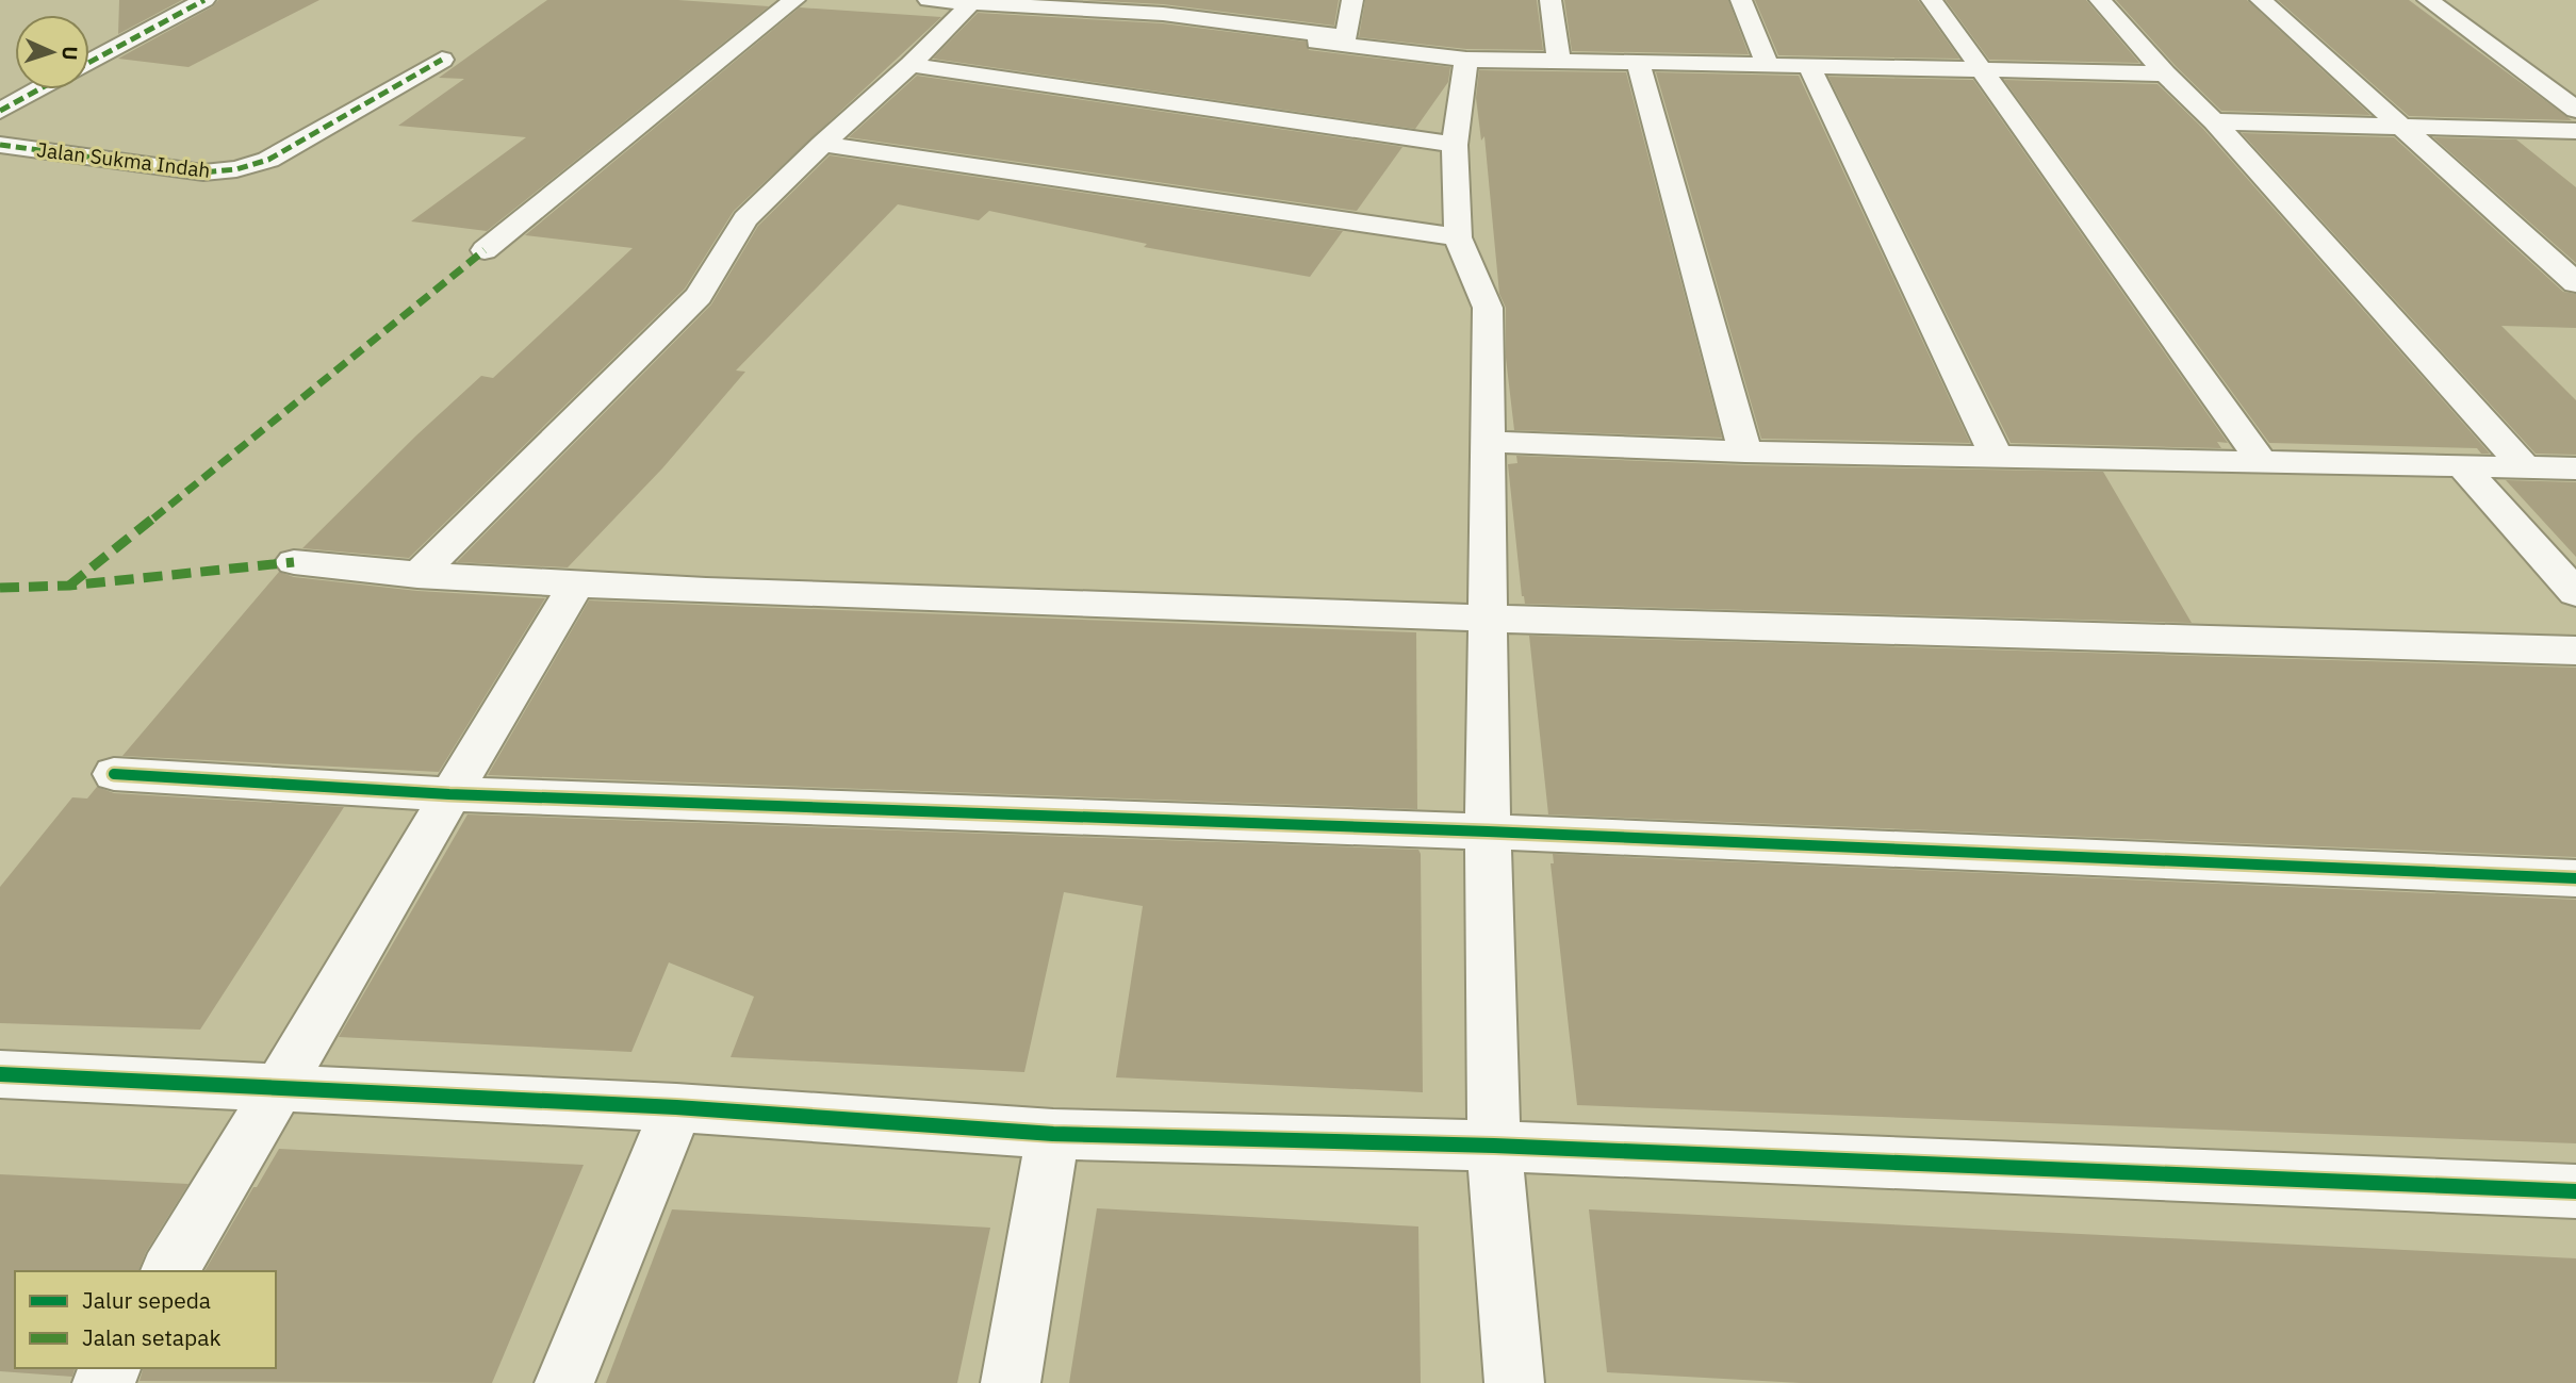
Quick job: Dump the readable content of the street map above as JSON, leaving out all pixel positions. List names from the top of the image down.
{
  "streets": {
    "street": ["Jalan Sukma Indah"]
  },
  "legend": ["Jalur sepeda", "Jalan setapak"],
  "north": "right"
}
